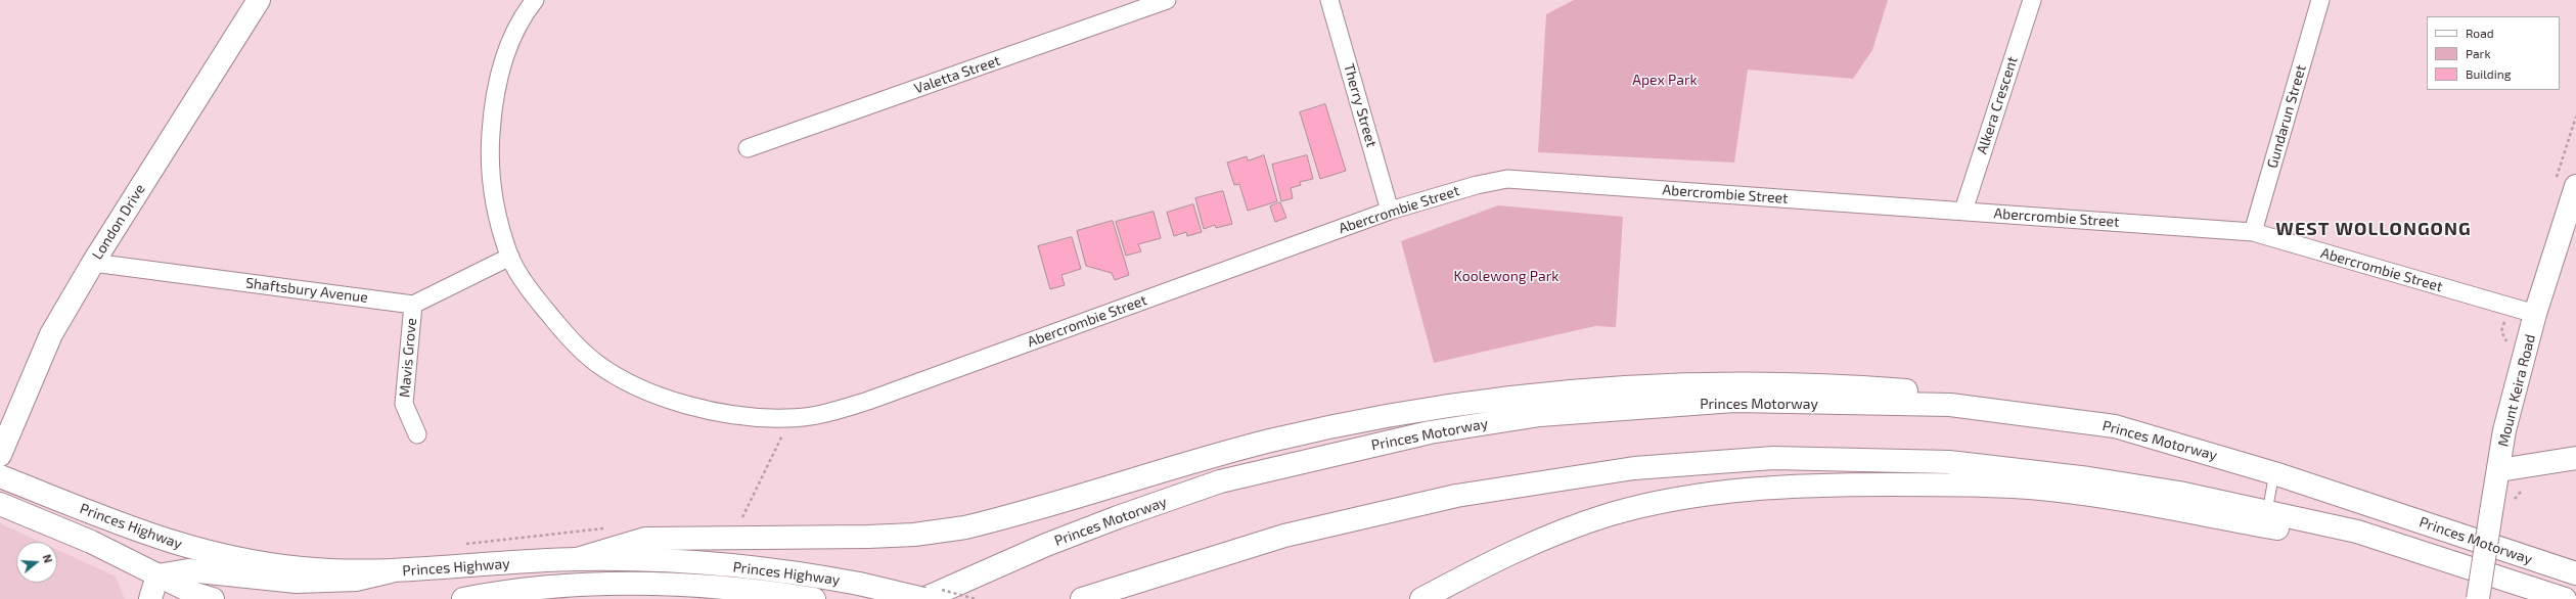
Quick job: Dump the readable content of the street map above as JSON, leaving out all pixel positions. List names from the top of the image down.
{
  "streets": {
    "main road": [
      "London Drive",
      "Mount Keira Road",
      "Princes Motorway",
      "Princes Highway"
    ],
    "street": [
      "Valetta Street",
      "Therry Street",
      "Alkera Crescent",
      "Gundarun Street",
      "Abercrombie Street",
      "Shaftsbury Avenue",
      "Mavis Grove"
    ]
  },
  "crossings": [
    ["Therry Street", "Abercrombie Street"],
    ["Alkera Crescent", "Abercrombie Street"],
    ["Gundarun Street", "Abercrombie Street"],
    ["Abercrombie Street", "Mount Keira Road"],
    ["London Drive", "Shaftsbury Avenue"],
    ["Shaftsbury Avenue", "Mavis Grove"],
    ["Princes Motorway", "Princes Highway"]
  ],
  "districts": ["WEST WOLLONGONG"],
  "parks": ["Apex Park", "Koolewong Park"],
  "legend": ["Road", "Park", "Building"],
  "north": "right"
}
